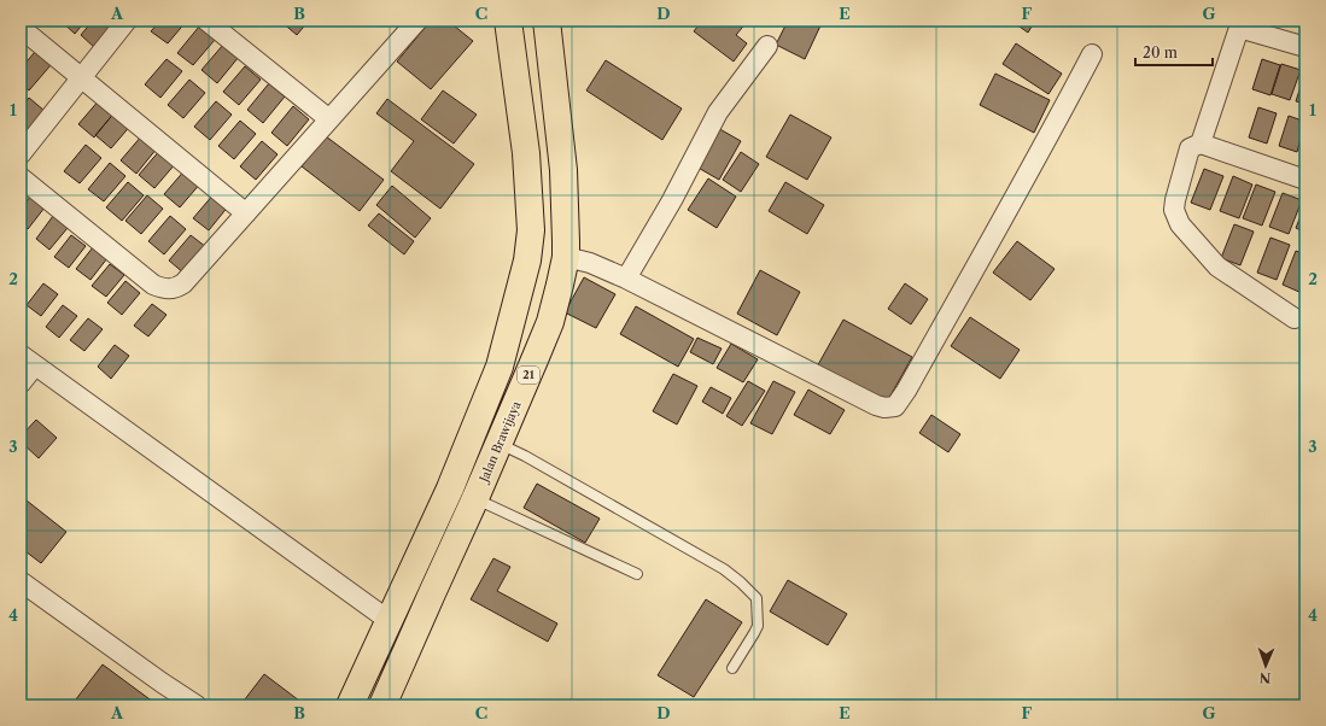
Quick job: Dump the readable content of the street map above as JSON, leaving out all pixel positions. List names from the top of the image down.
{
  "streets": {
    "highway": ["21", "Jalan Brawijaya"]
  },
  "scale_bar": "20 m",
  "north": "bottom",
  "grid": {
    "columns": [
      "A",
      "B",
      "C",
      "D",
      "E",
      "F",
      "G"
    ],
    "rows": [
      "1",
      "2",
      "3",
      "4"
    ]
  }
}
